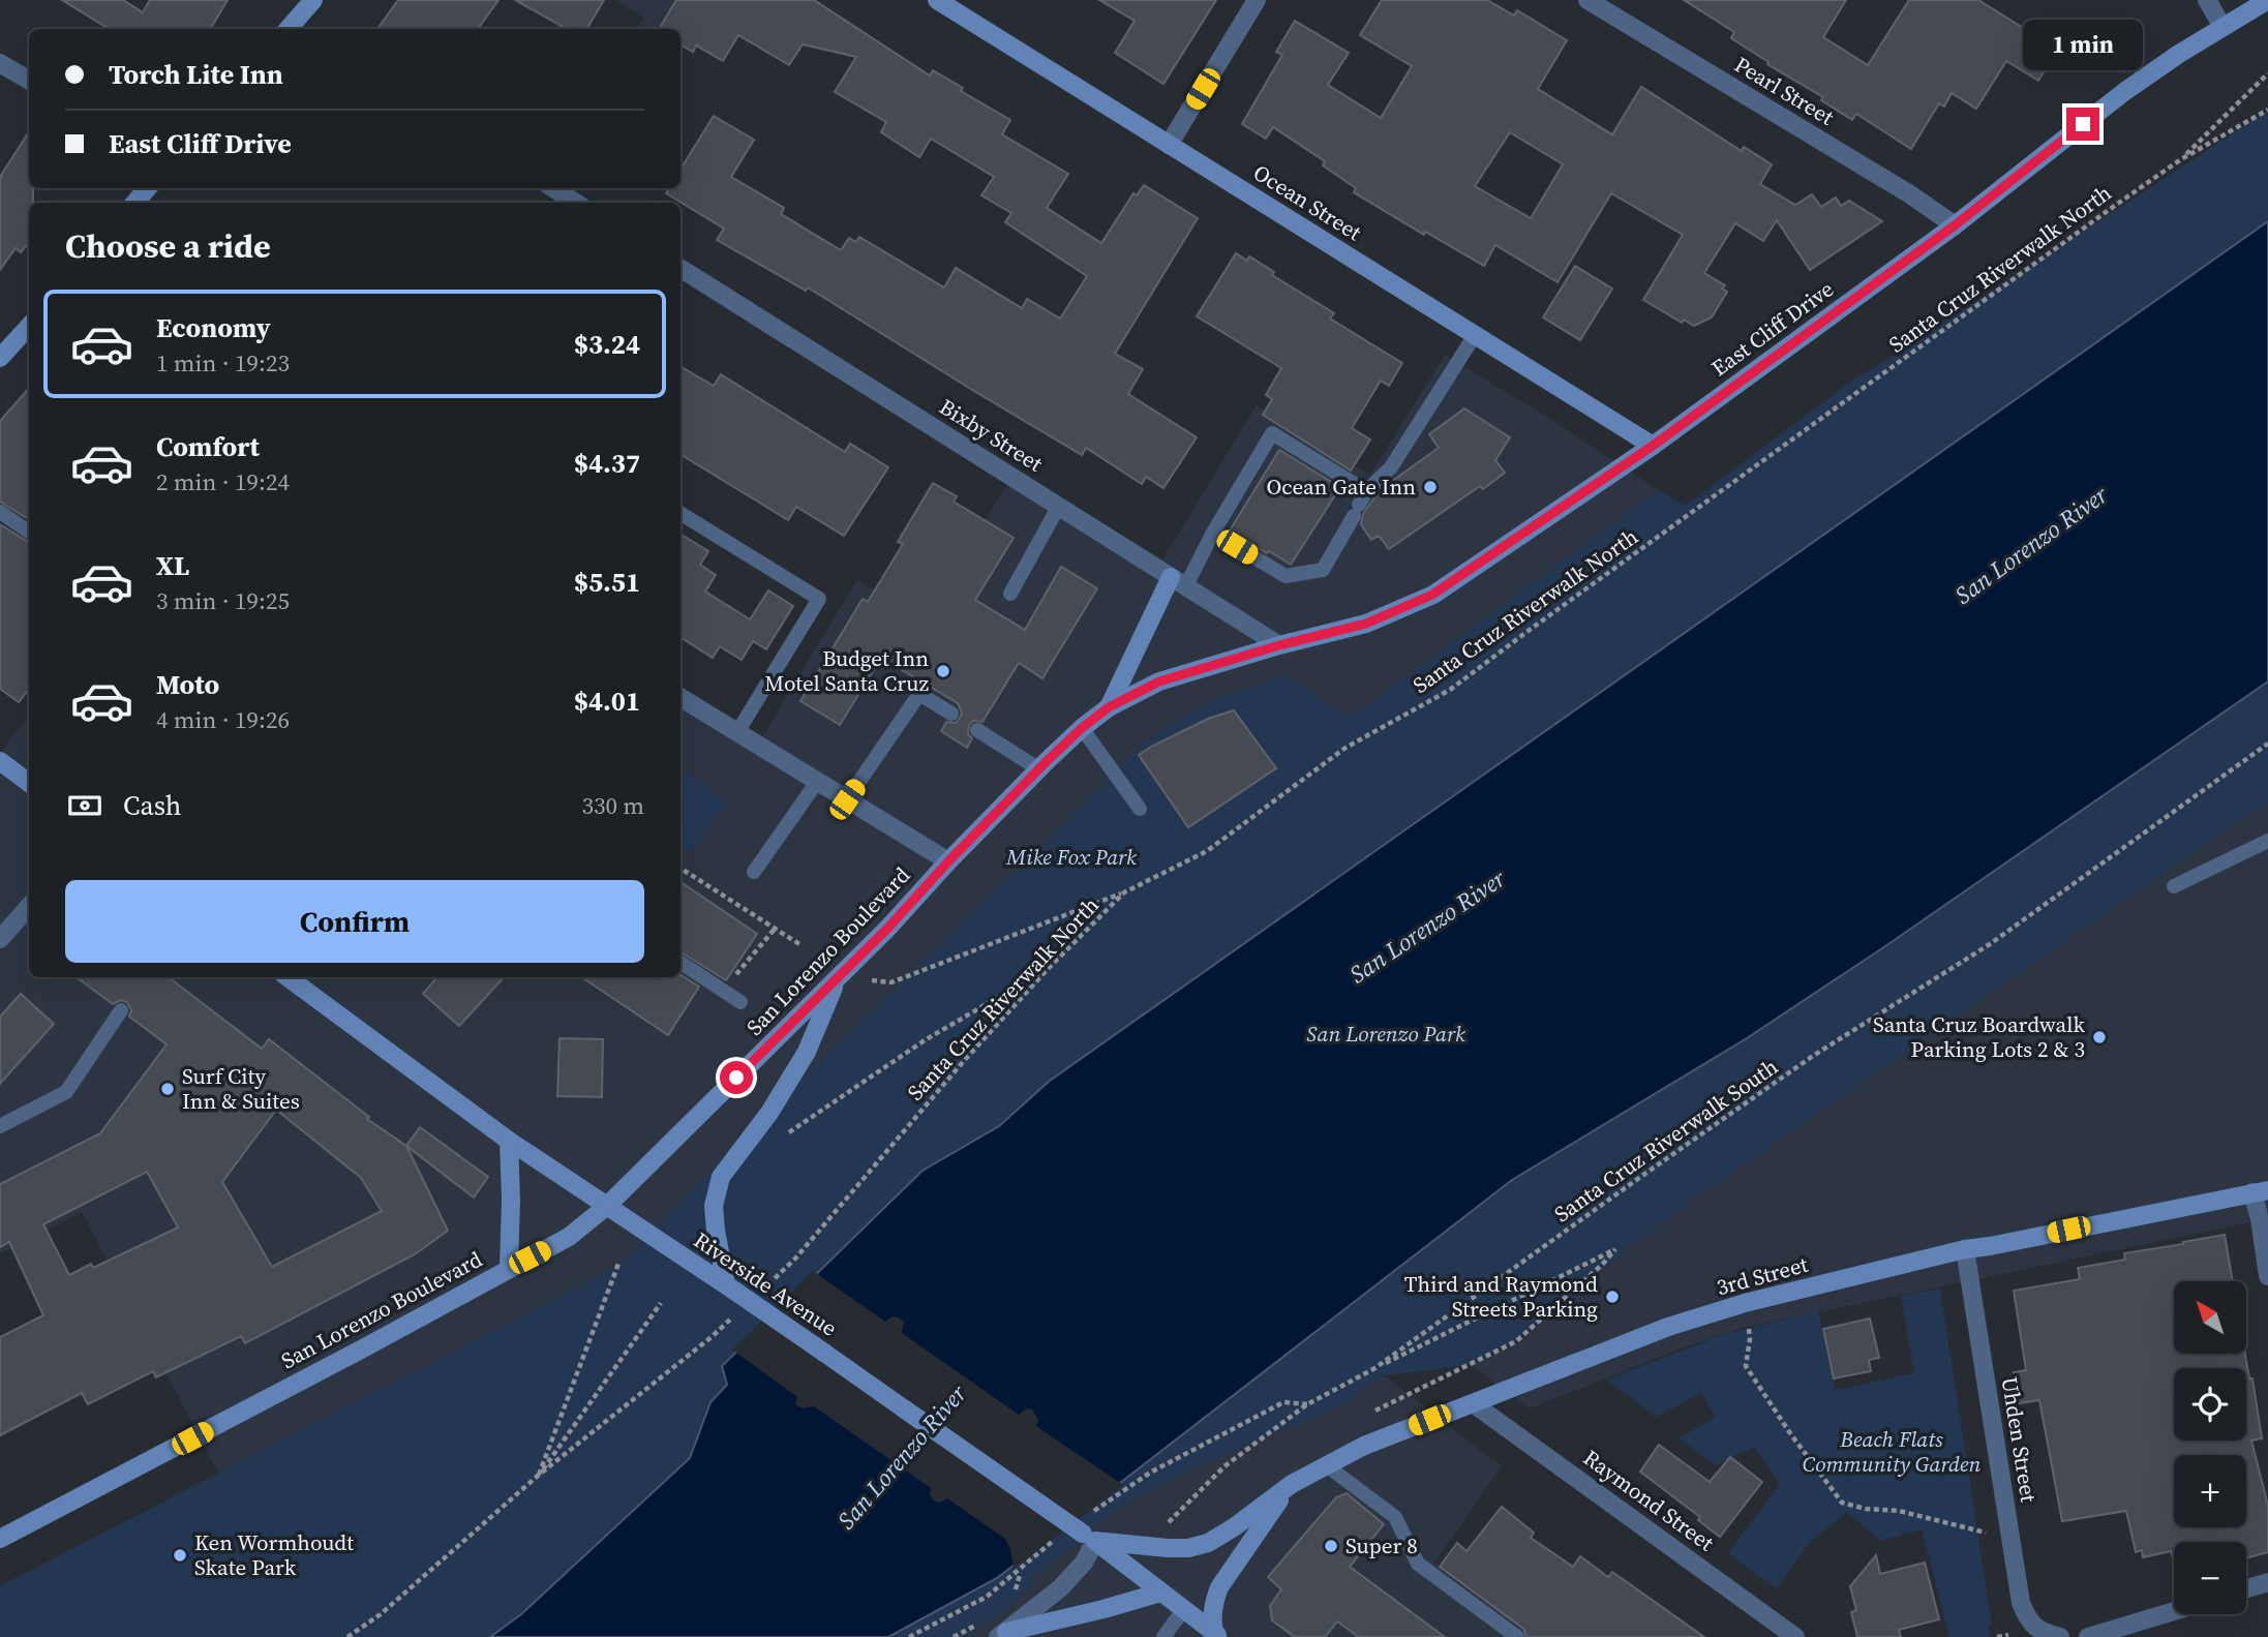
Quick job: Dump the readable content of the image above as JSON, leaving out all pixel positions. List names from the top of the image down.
{
  "streets": {
    "main road": [
      "Ocean Street",
      "East Cliff Drive",
      "San Lorenzo Boulevard",
      "3rd Street",
      "Riverside Avenue"
    ],
    "street": [
      "Pearl Street",
      "Bixby Street",
      "Uhden Street",
      "Raymond Street"
    ],
    "path": ["Santa Cruz Riverwalk North", "Santa Cruz Riverwalk South"]
  },
  "crossings": [
    ["Pearl Street", "East Cliff Drive"],
    ["Ocean Street", "East Cliff Drive"],
    ["East Cliff Drive", "Bixby Street"],
    ["East Cliff Drive", "San Lorenzo Boulevard"],
    ["Bixby Street", "San Lorenzo Boulevard"],
    ["San Lorenzo Boulevard", "Riverside Avenue"],
    ["3rd Street", "Riverside Avenue"],
    ["3rd Street", "Uhden Street"],
    ["3rd Street", "Raymond Street"]
  ],
  "water": ["San Lorenzo River"],
  "parks": ["Mike Fox Park", "San Lorenzo Park", "Beach Flats Community Garden"],
  "places": [
    "Ocean Gate Inn",
    "Budget Inn Motel Santa Cruz",
    "Santa Cruz Boardwalk Parking Lots 2 & 3",
    "Surf City Inn & Suites",
    "Third and Raymond Streets Parking",
    "Super 8",
    "Ken Wormhoudt Skate Park"
  ],
  "north": "top left",
  "page": {
    "bubble": "1 min",
    "banner": ["Torch Lite Inn", "East Cliff Drive"],
    "heading": "Choose a ride",
    "list": [
      {
        "name": "Economy",
        "note": "1 min · 19:23",
        "value": "$3.24"
      },
      {
        "name": "Comfort",
        "note": "2 min · 19:24",
        "value": "$4.37"
      },
      {
        "name": "XL",
        "note": "3 min · 19:25",
        "value": "$5.51"
      },
      {
        "name": "Moto",
        "note": "4 min · 19:26",
        "value": "$4.01"
      }
    ],
    "pay": ["Cash", "330 m"],
    "buttons": "Confirm",
    "map_buttons": ["+", "−"]
  }
}
